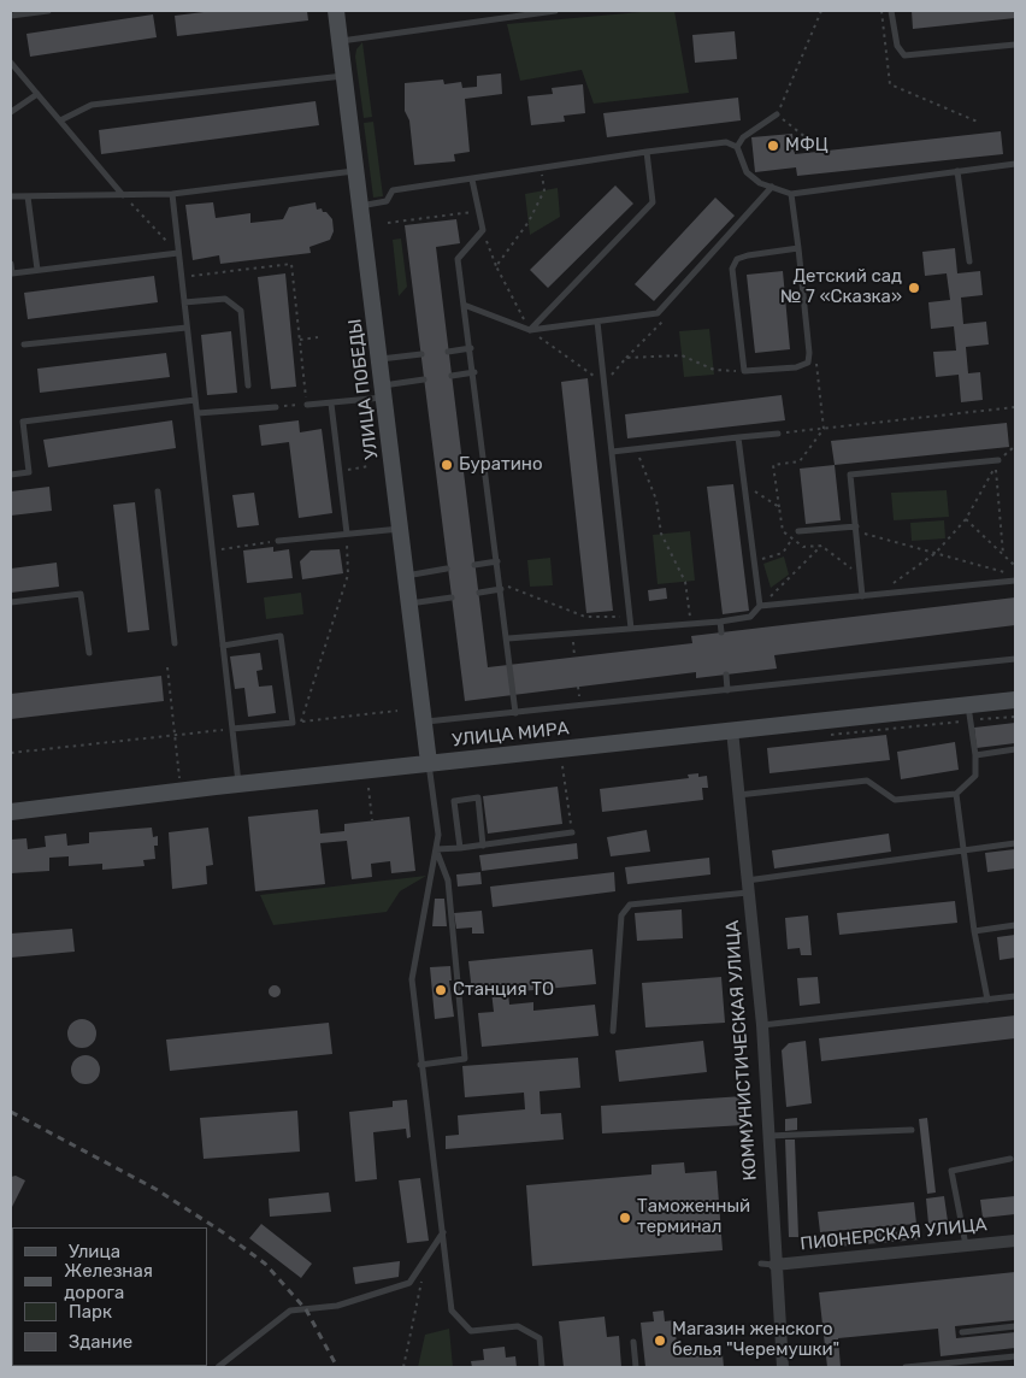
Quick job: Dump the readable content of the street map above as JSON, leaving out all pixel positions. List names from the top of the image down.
{
  "streets": {
    "main road": ["УЛИЦА ПОБЕДЫ", "УЛИЦА МИРА"],
    "street": ["КОММУНИСТИЧЕСКАЯ УЛИЦА", "ПИОНЕРСКАЯ УЛИЦА"]
  },
  "crossings": [
    ["УЛИЦА ПОБЕДЫ", "УЛИЦА МИРА"],
    ["УЛИЦА МИРА", "КОММУНИСТИЧЕСКАЯ УЛИЦА"],
    ["КОММУНИСТИЧЕСКАЯ УЛИЦА", "ПИОНЕРСКАЯ УЛИЦА"]
  ],
  "places": [
    "МФЦ",
    "Детский сад № 7 «Сказка»",
    "Буратино",
    "Станция ТО",
    "Таможенный терминал",
    "Магазин женского белья \"Черемушки\""
  ],
  "legend": [
    "Улица",
    "Железная дорога",
    "Парк",
    "Здание"
  ]
}
